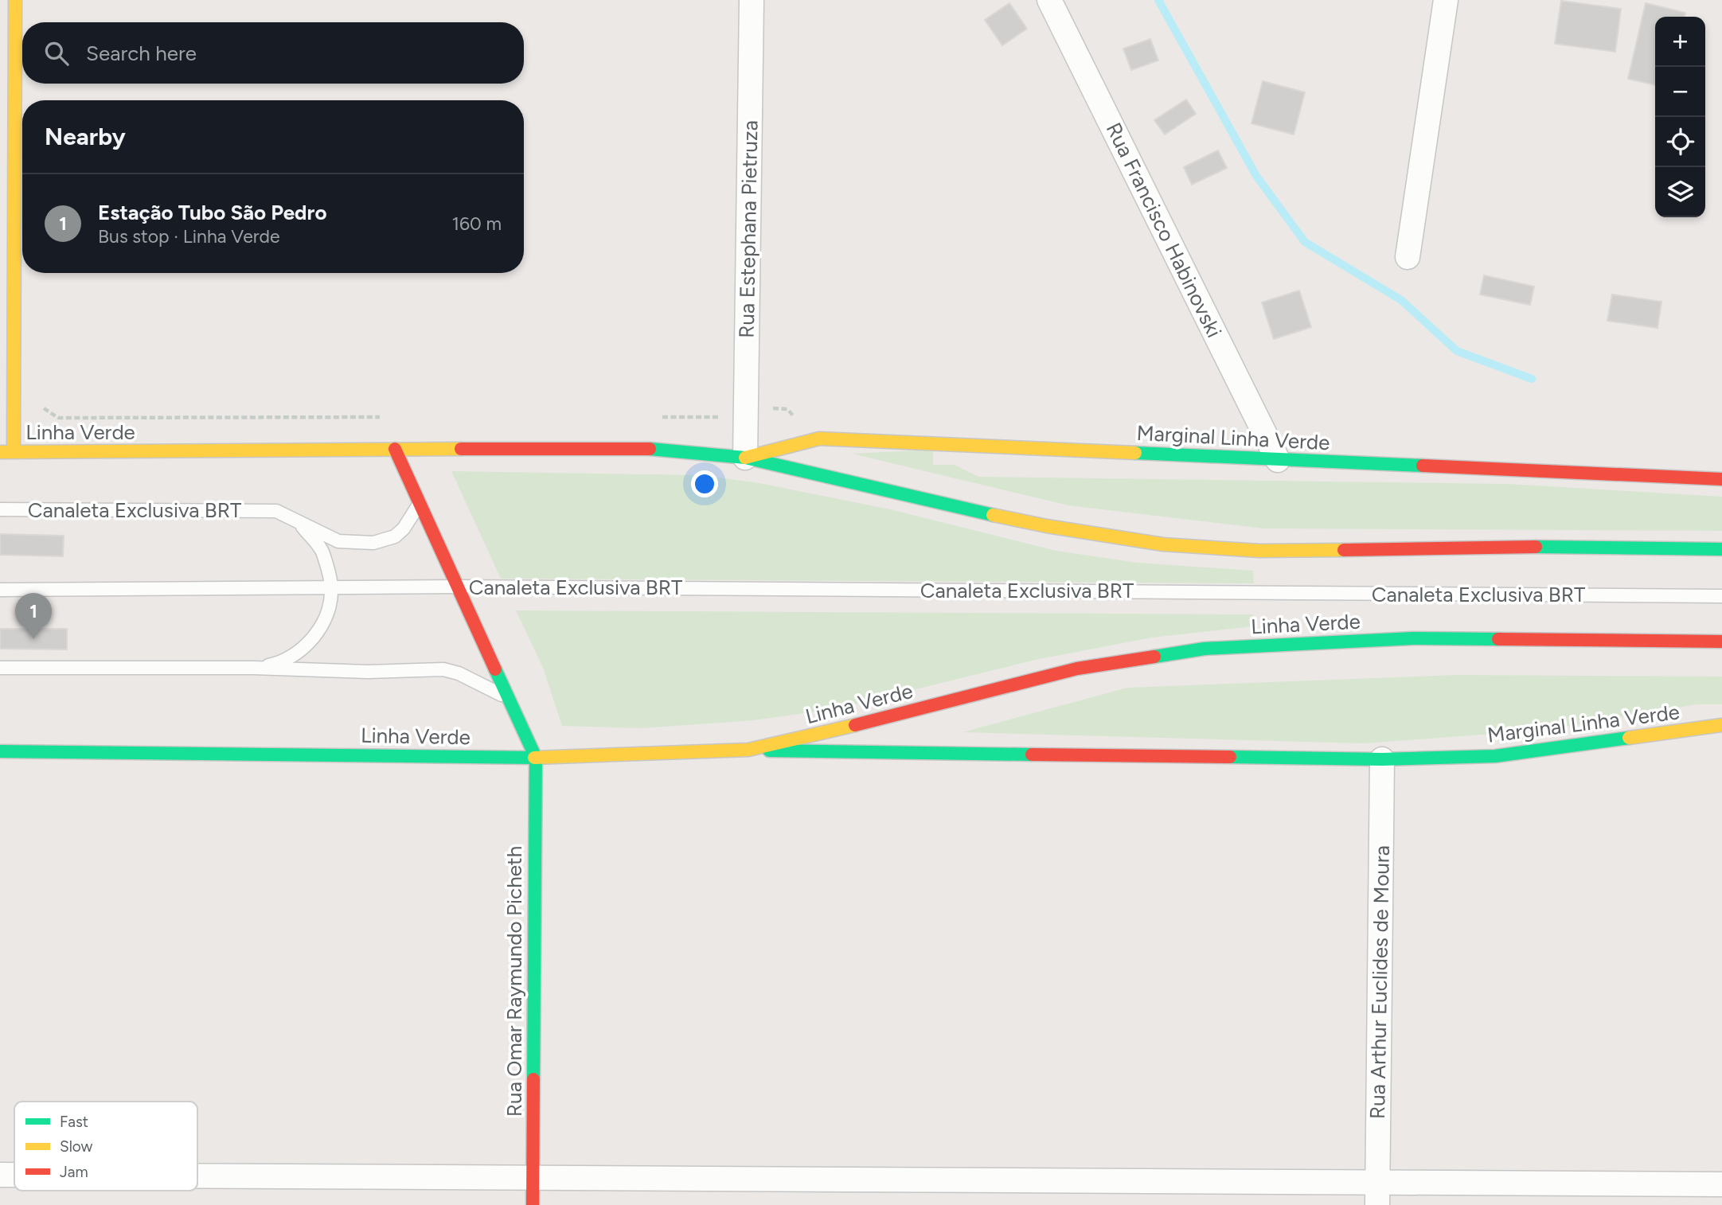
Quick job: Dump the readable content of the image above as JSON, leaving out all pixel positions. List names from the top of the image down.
{
  "streets": {
    "main road": ["Linha Verde", "Marginal Linha Verde", "Rua Omar Raymundo Picheth"],
    "street": ["Rua Estephana Pietruza", "Rua Francisco Habinovski", "Rua Arthur Euclides de Moura"],
    "lane": ["Canaleta Exclusiva BRT"]
  },
  "crossings": [
    ["Rua Estephana Pietruza", "Linha Verde"],
    ["Rua Estephana Pietruza", "Marginal Linha Verde"],
    ["Rua Francisco Habinovski", "Marginal Linha Verde"],
    ["Linha Verde", "Marginal Linha Verde"],
    ["Linha Verde", "Rua Omar Raymundo Picheth"],
    ["Marginal Linha Verde", "Rua Arthur Euclides de Moura"]
  ],
  "legend": ["Fast", "Slow", "Jam"],
  "page": {
    "map_buttons": ["+", "−"],
    "search": "Search here",
    "heading": "Nearby",
    "list": [
      {
        "mark": "1",
        "name": "Estação Tubo São Pedro",
        "note": "Bus stop · Linha Verde",
        "value": "160 m"
      }
    ],
    "pins": "1"
  }
}
